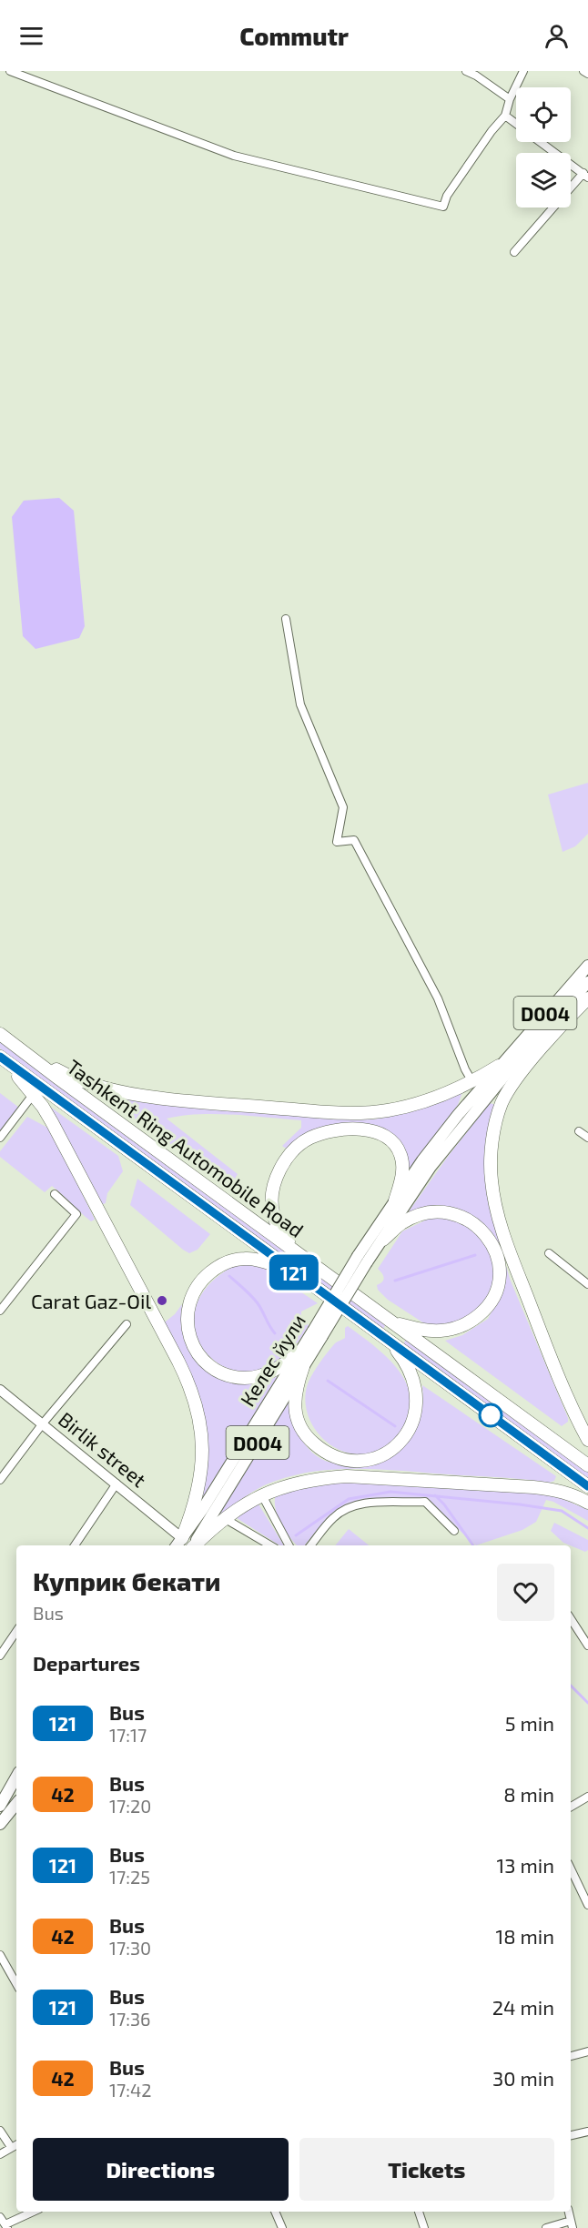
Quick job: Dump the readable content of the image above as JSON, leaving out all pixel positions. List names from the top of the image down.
{
  "streets": {
    "highway": ["Tashkent Ring Automobile Road"],
    "main road": ["D004", "Келес йули"],
    "street": ["Birlik street"]
  },
  "crossings": [
    ["D004", "Келес йули"],
    ["Келес йули", "Birlik street"]
  ],
  "places": ["Carat Gaz-Oil"],
  "lines": ["bus line 121"],
  "page": {
    "header": "Commutr",
    "on_map": "121",
    "heading": [
      ["Куприк бекати", "Bus"],
      "Departures"
    ],
    "list": [
      {
        "mark": "121",
        "name": "Bus",
        "note": "17:17",
        "value": "5 min"
      },
      {
        "mark": "42",
        "name": "Bus",
        "note": "17:20",
        "value": "8 min"
      },
      {
        "mark": "121",
        "name": "Bus",
        "note": "17:25",
        "value": "13 min"
      },
      {
        "mark": "42",
        "name": "Bus",
        "note": "17:30",
        "value": "18 min"
      },
      {
        "mark": "121",
        "name": "Bus",
        "note": "17:36",
        "value": "24 min"
      },
      {
        "mark": "42",
        "name": "Bus",
        "note": "17:42",
        "value": "30 min"
      }
    ],
    "buttons": ["Directions", "Tickets"]
  }
}
